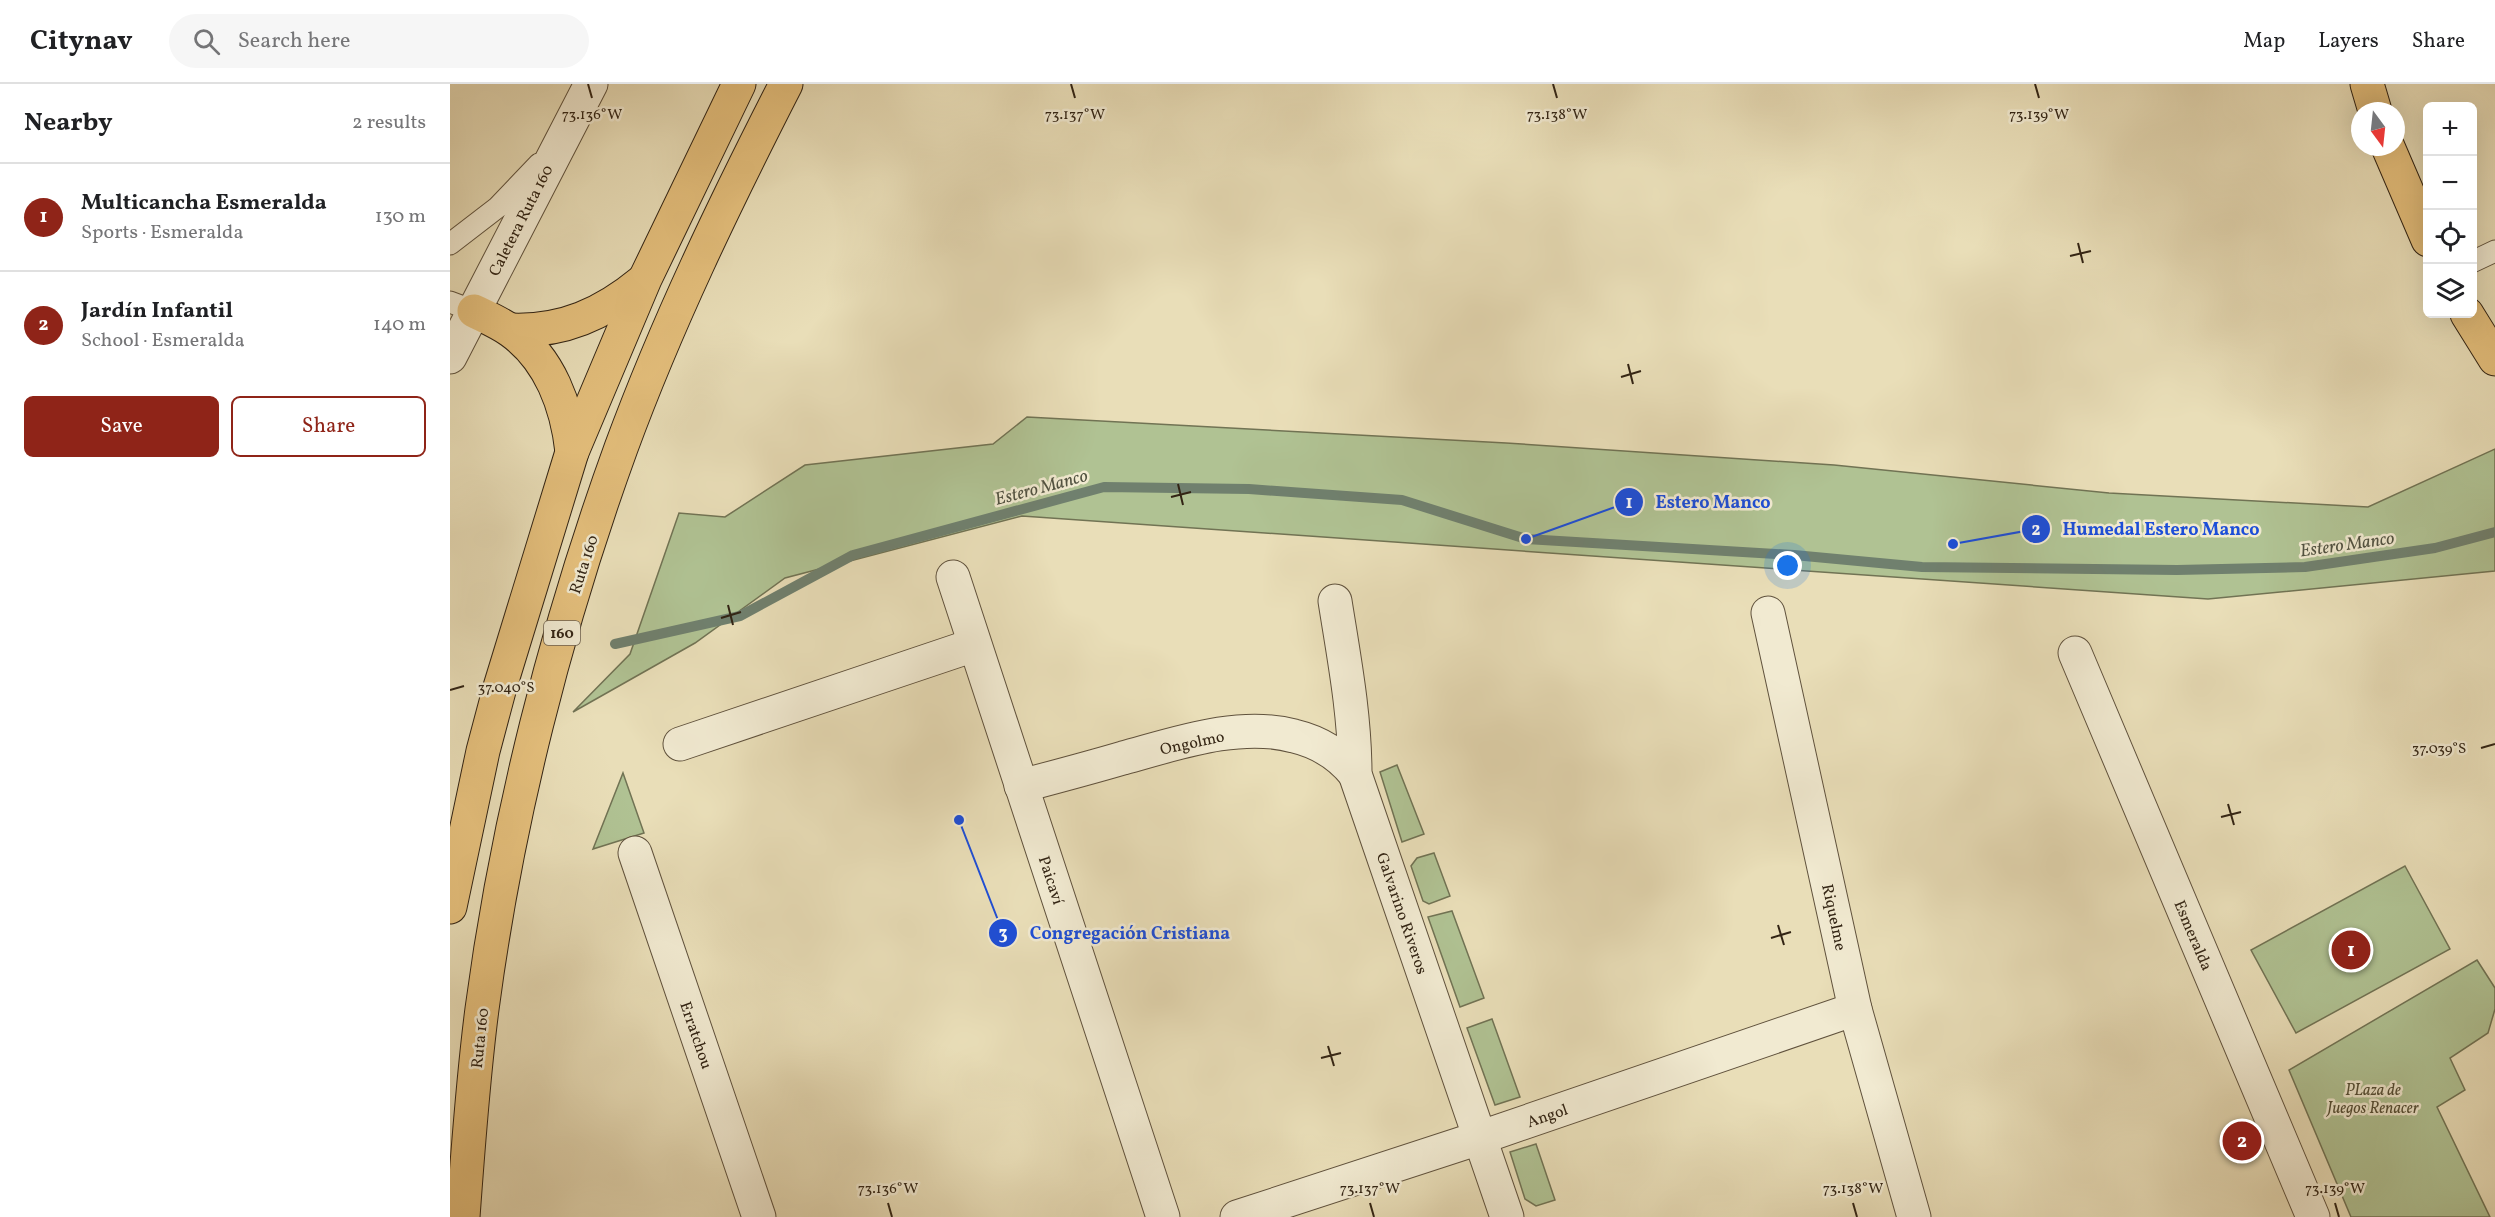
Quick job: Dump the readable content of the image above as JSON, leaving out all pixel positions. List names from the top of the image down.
{
  "streets": {
    "main road": ["Ruta 160", "160"],
    "street": [
      "Caletera Ruta 160",
      "Ongolmo",
      "Paicaví",
      "Galvarino Riveros",
      "Riquelme",
      "Esmeralda",
      "Erratchou",
      "Angol"
    ]
  },
  "crossings": [
    ["Ongolmo", "Paicaví"],
    ["Ongolmo", "Galvarino Riveros"],
    ["Galvarino Riveros", "Angol"],
    ["Riquelme", "Angol"]
  ],
  "water": ["Estero Manco"],
  "parks": ["PLaza de Juegos Renacer"],
  "places": ["Estero Manco", "Humedal Estero Manco", "Congregación Cristiana"],
  "north": "bottom",
  "page": {
    "header": "Citynav",
    "search": "Search here",
    "nav": ["Map", "Layers", "Share"],
    "heading": ["Nearby", "2 results"],
    "map_buttons": ["+", "−"],
    "list": [
      {
        "mark": "1",
        "name": "Multicancha Esmeralda",
        "note": "Sports · Esmeralda",
        "value": "130 m"
      },
      {
        "mark": "2",
        "name": "Jardín Infantil",
        "note": "School · Esmeralda",
        "value": "140 m"
      }
    ],
    "buttons": ["Save", "Share"],
    "pins": ["1", "2"]
  },
  "coordinates": [
    "73.136°W",
    "73.137°W",
    "73.138°W",
    "73.139°W",
    "37.040°S",
    "37.039°S"
  ]
}
